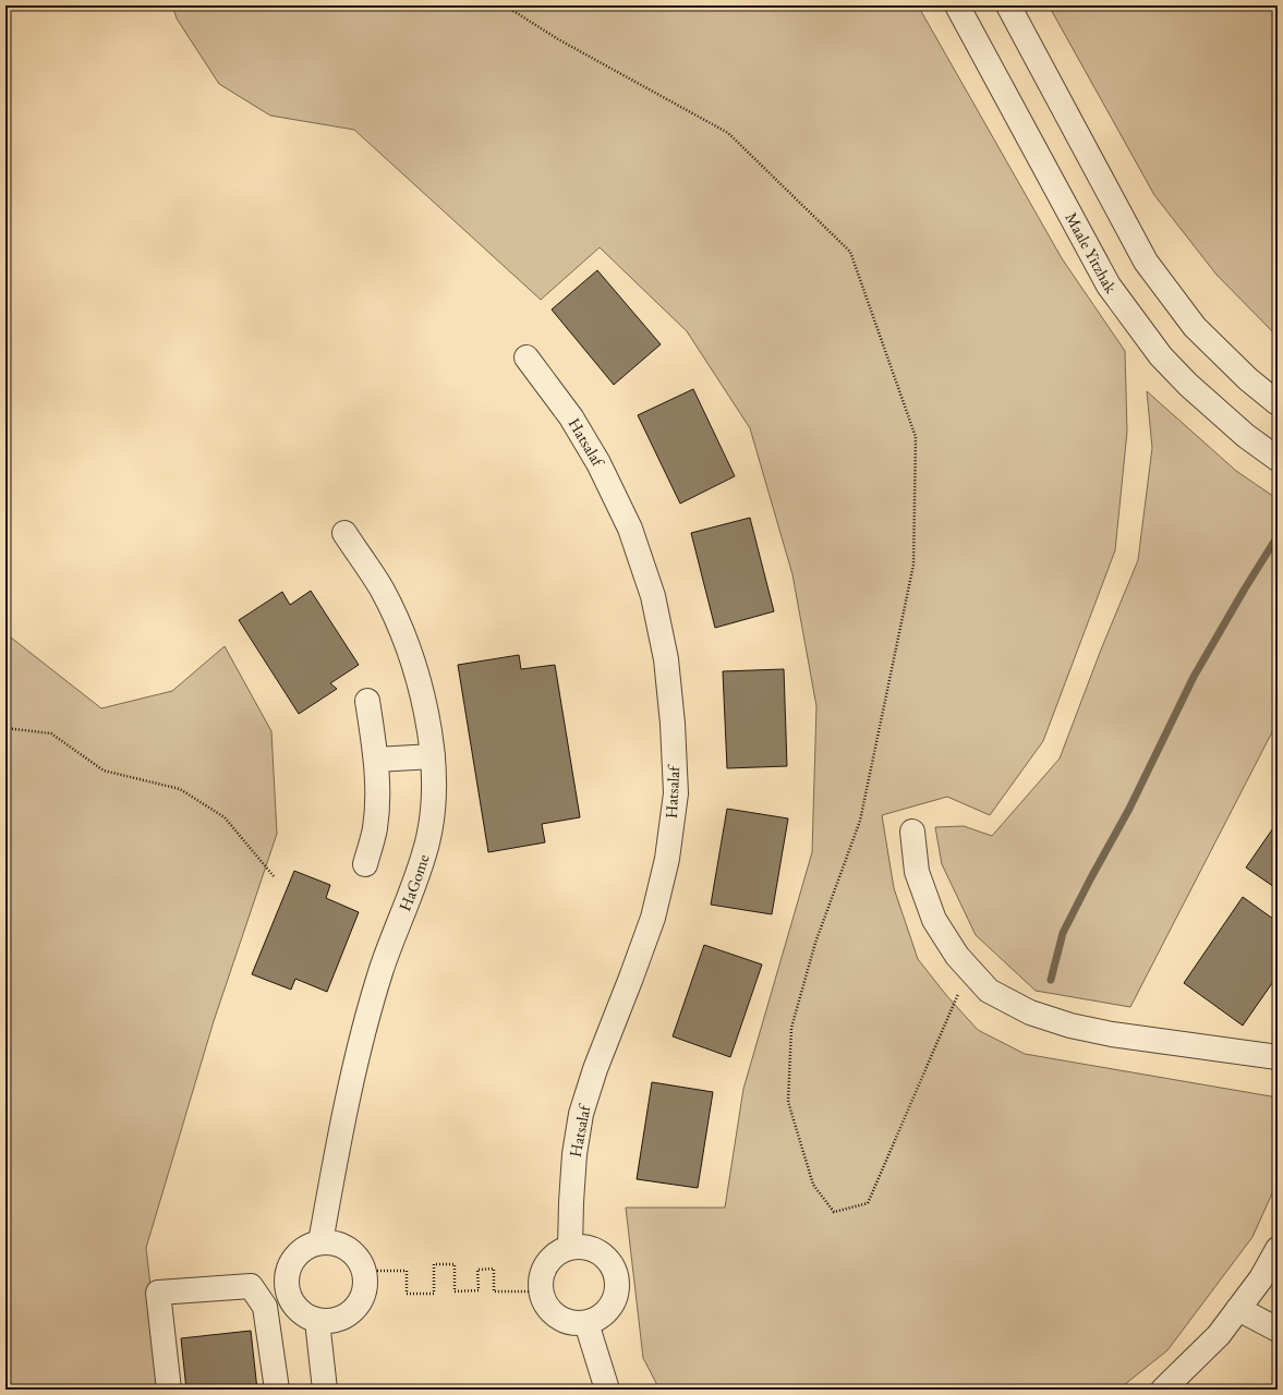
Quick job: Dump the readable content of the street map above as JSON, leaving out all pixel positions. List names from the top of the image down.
{
  "streets": {
    "street": ["Maale Yitzhak", "Hatsalaf", "HaGome"]
  }
}
